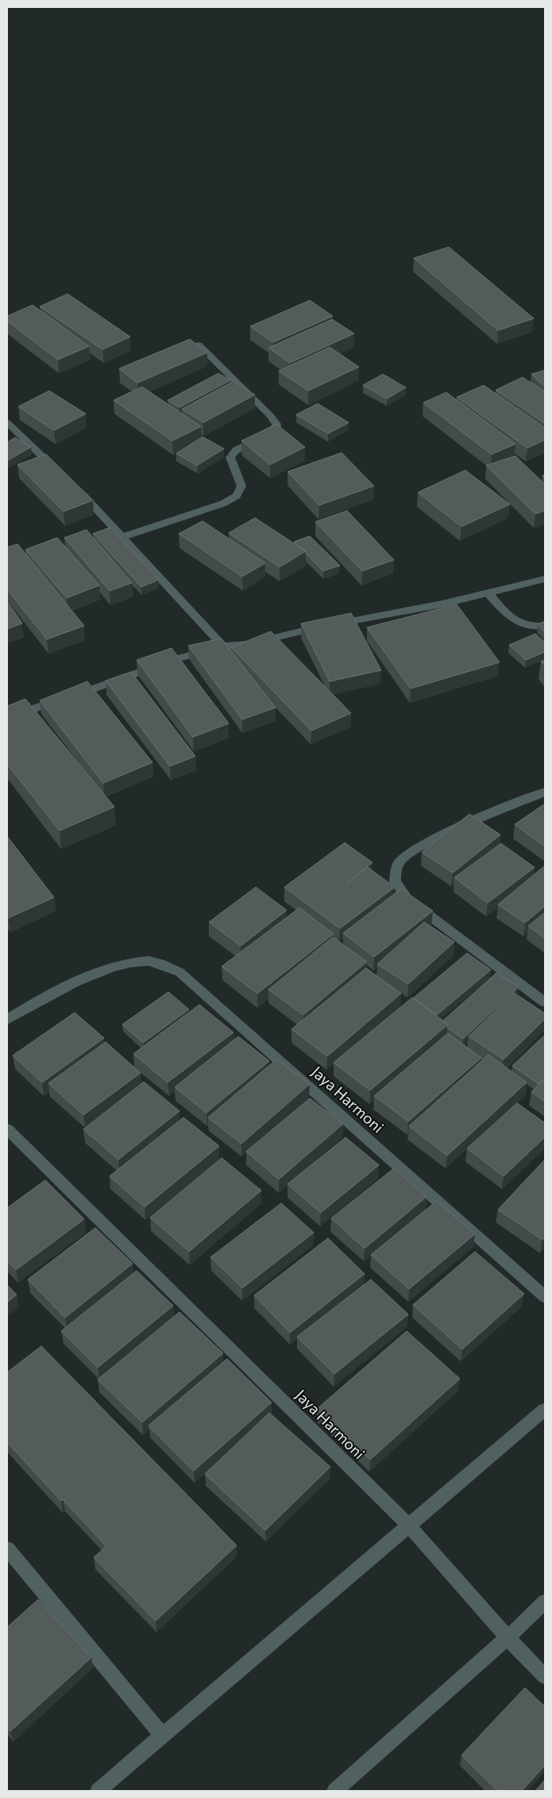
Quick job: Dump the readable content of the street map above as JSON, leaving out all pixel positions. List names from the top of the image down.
{
  "streets": {
    "street": ["Jaya Harmoni"]
  }
}
